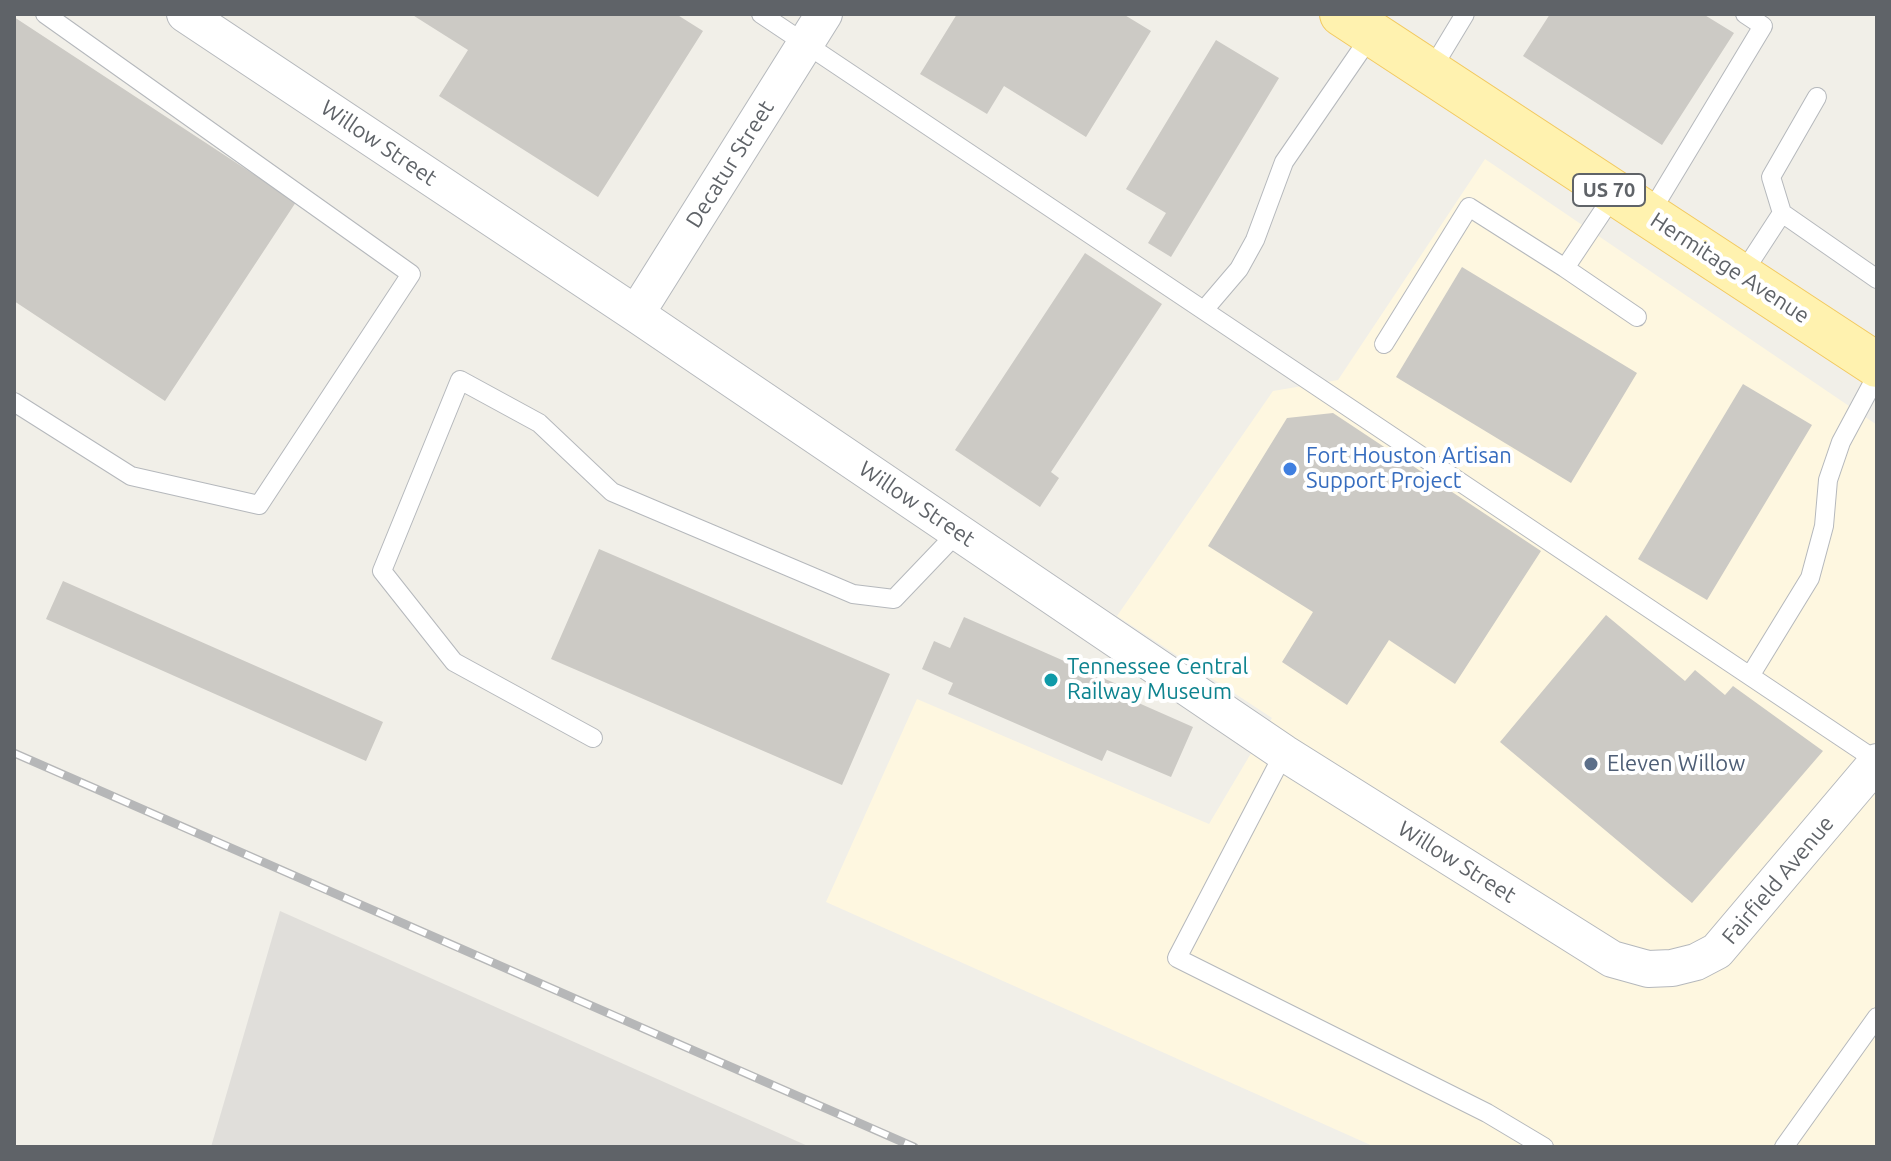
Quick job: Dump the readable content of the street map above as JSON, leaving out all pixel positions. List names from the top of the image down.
{
  "streets": {
    "main road": ["US 70", "Hermitage Avenue"],
    "street": ["Willow Street", "Decatur Street", "Fairfield Avenue"]
  },
  "crossings": [
    ["Willow Street", "Decatur Street"],
    ["Willow Street", "Fairfield Avenue"]
  ],
  "places": ["Fort Houston Artisan Support Project", "Tennessee Central Railway Museum", "Eleven Willow"]
}
